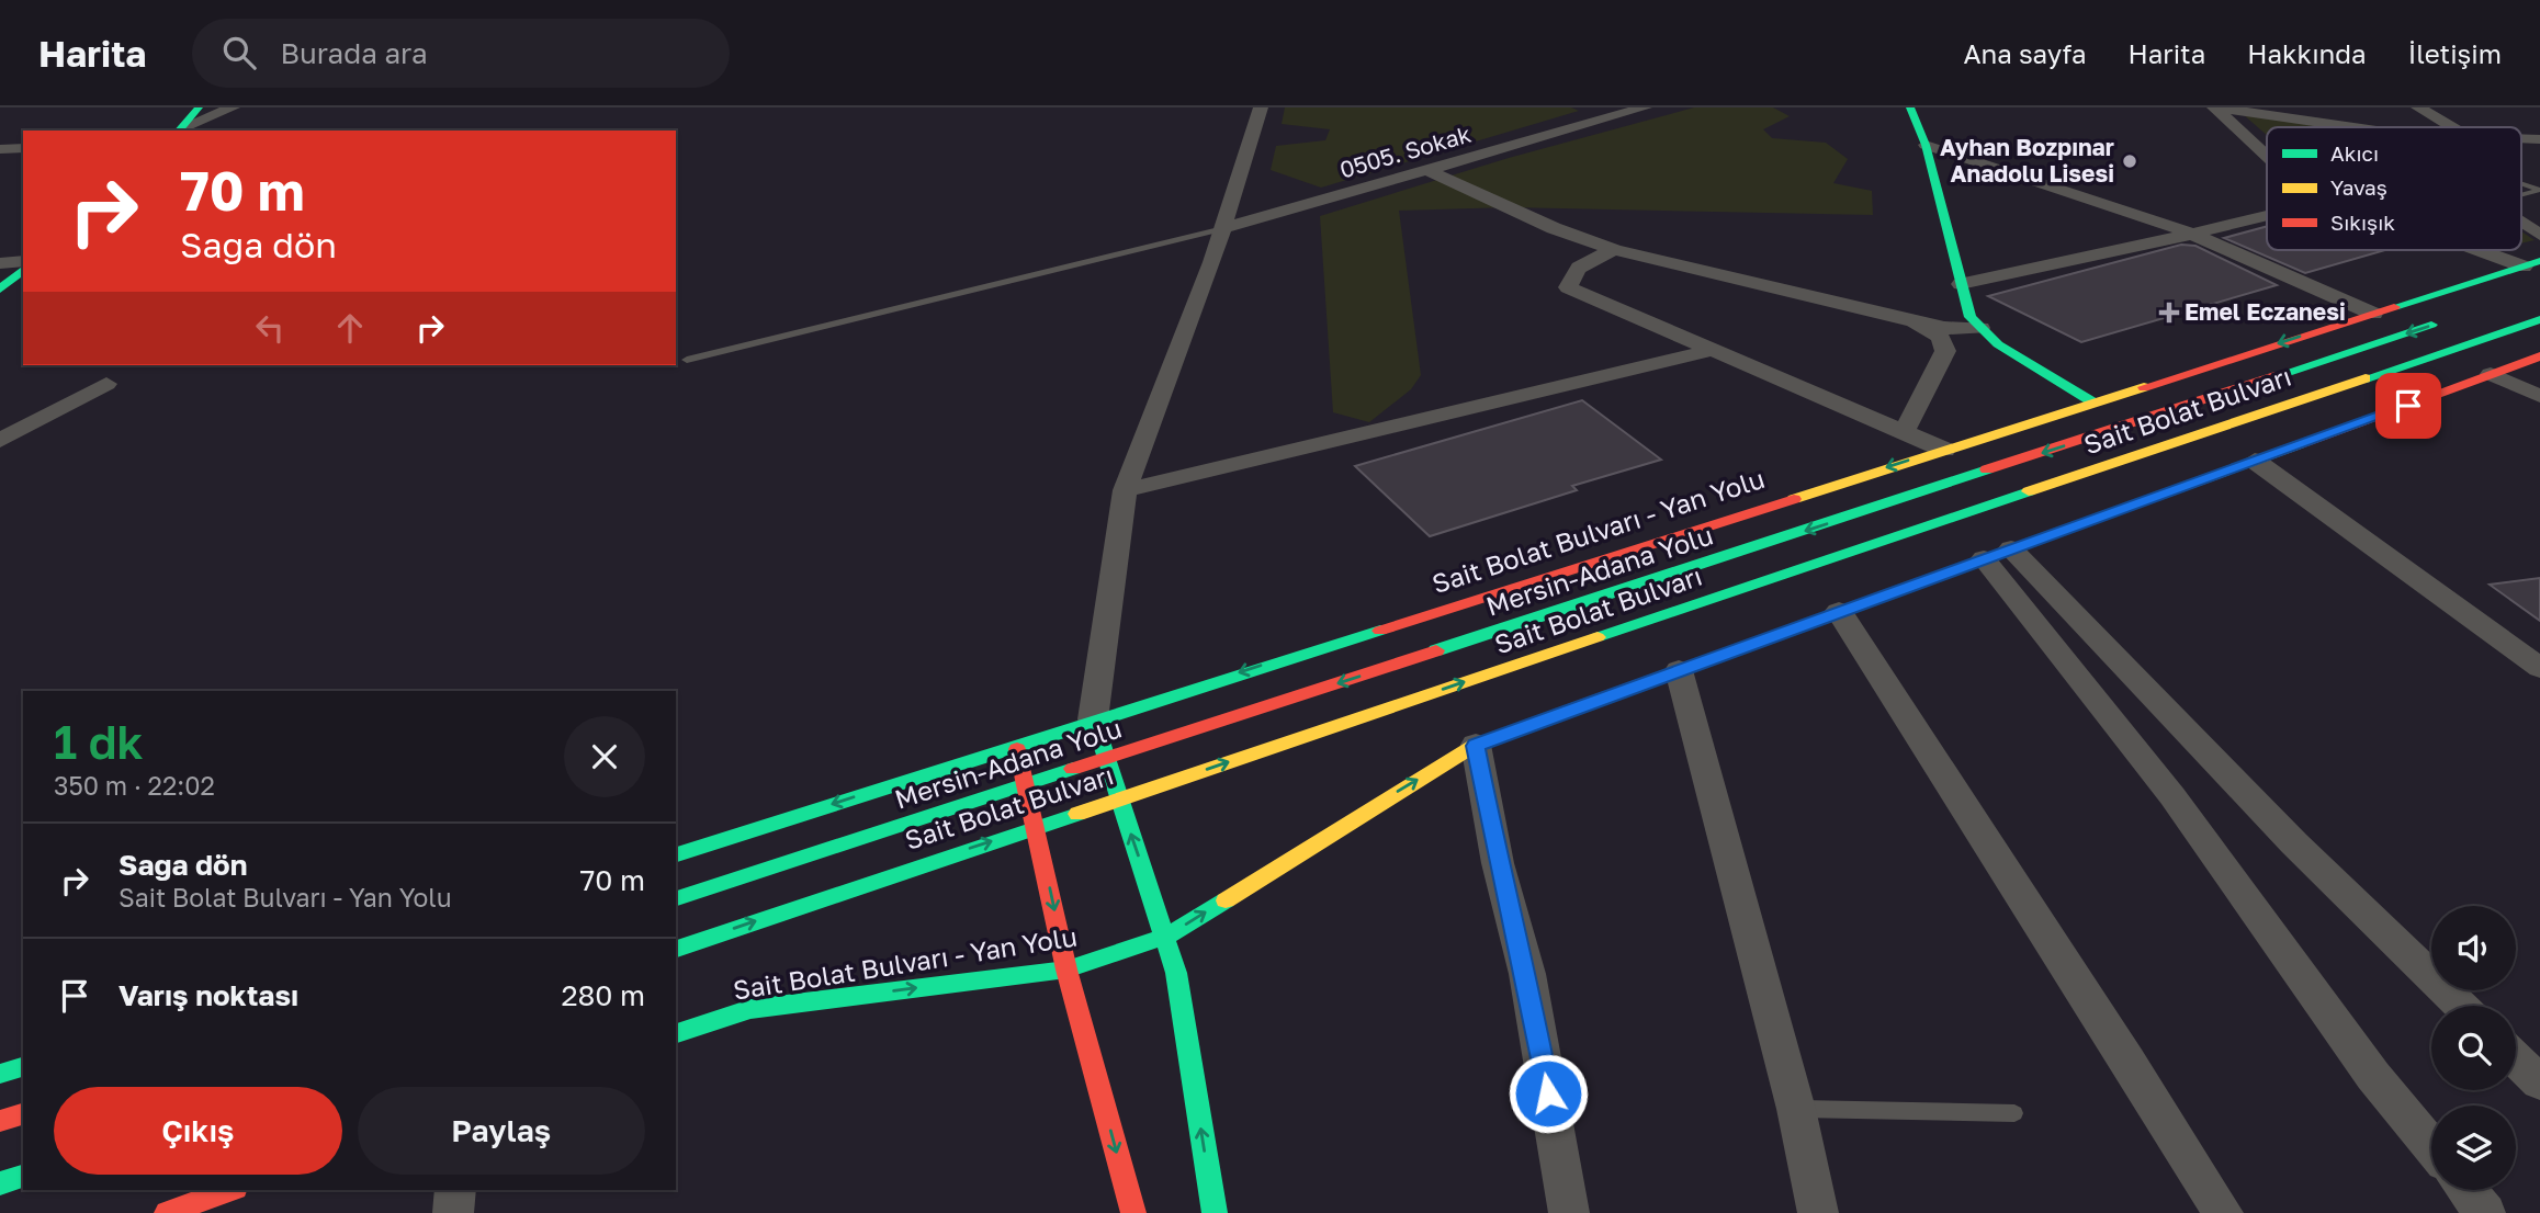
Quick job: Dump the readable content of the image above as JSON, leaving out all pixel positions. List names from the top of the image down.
{
  "streets": {
    "main road": ["Sait Bolat Bulvarı", "Sait Bolat Bulvarı - Yan Yolu", "Mersin-Adana Yolu"],
    "street": ["0505. Sokak"]
  },
  "one_way": ["Sait Bolat Bulvarı", "Mersin-Adana Yolu"],
  "places": {
    "other": ["Ayhan Bozpınar Anadolu Lisesi"],
    "health": ["Emel Eczanesi"]
  },
  "legend": ["Akıcı", "Yavaş", "Sıkışık"],
  "page": {
    "header": "Harita",
    "search": "Burada ara",
    "nav": [
      "Ana sayfa",
      "Harita",
      "Hakkında",
      "İletişim"
    ],
    "turn": ["70 m", "Sağa dön"],
    "heading": ["1 dk", "350 m · 22:02"],
    "list": [
      {
        "name": "Sağa dön",
        "note": "Sait Bolat Bulvarı - Yan Yolu",
        "value": "70 m"
      },
      {
        "name": "Varış noktası",
        "value": "280 m"
      }
    ],
    "buttons": ["Çıkış", "Paylaş"]
  }
}
